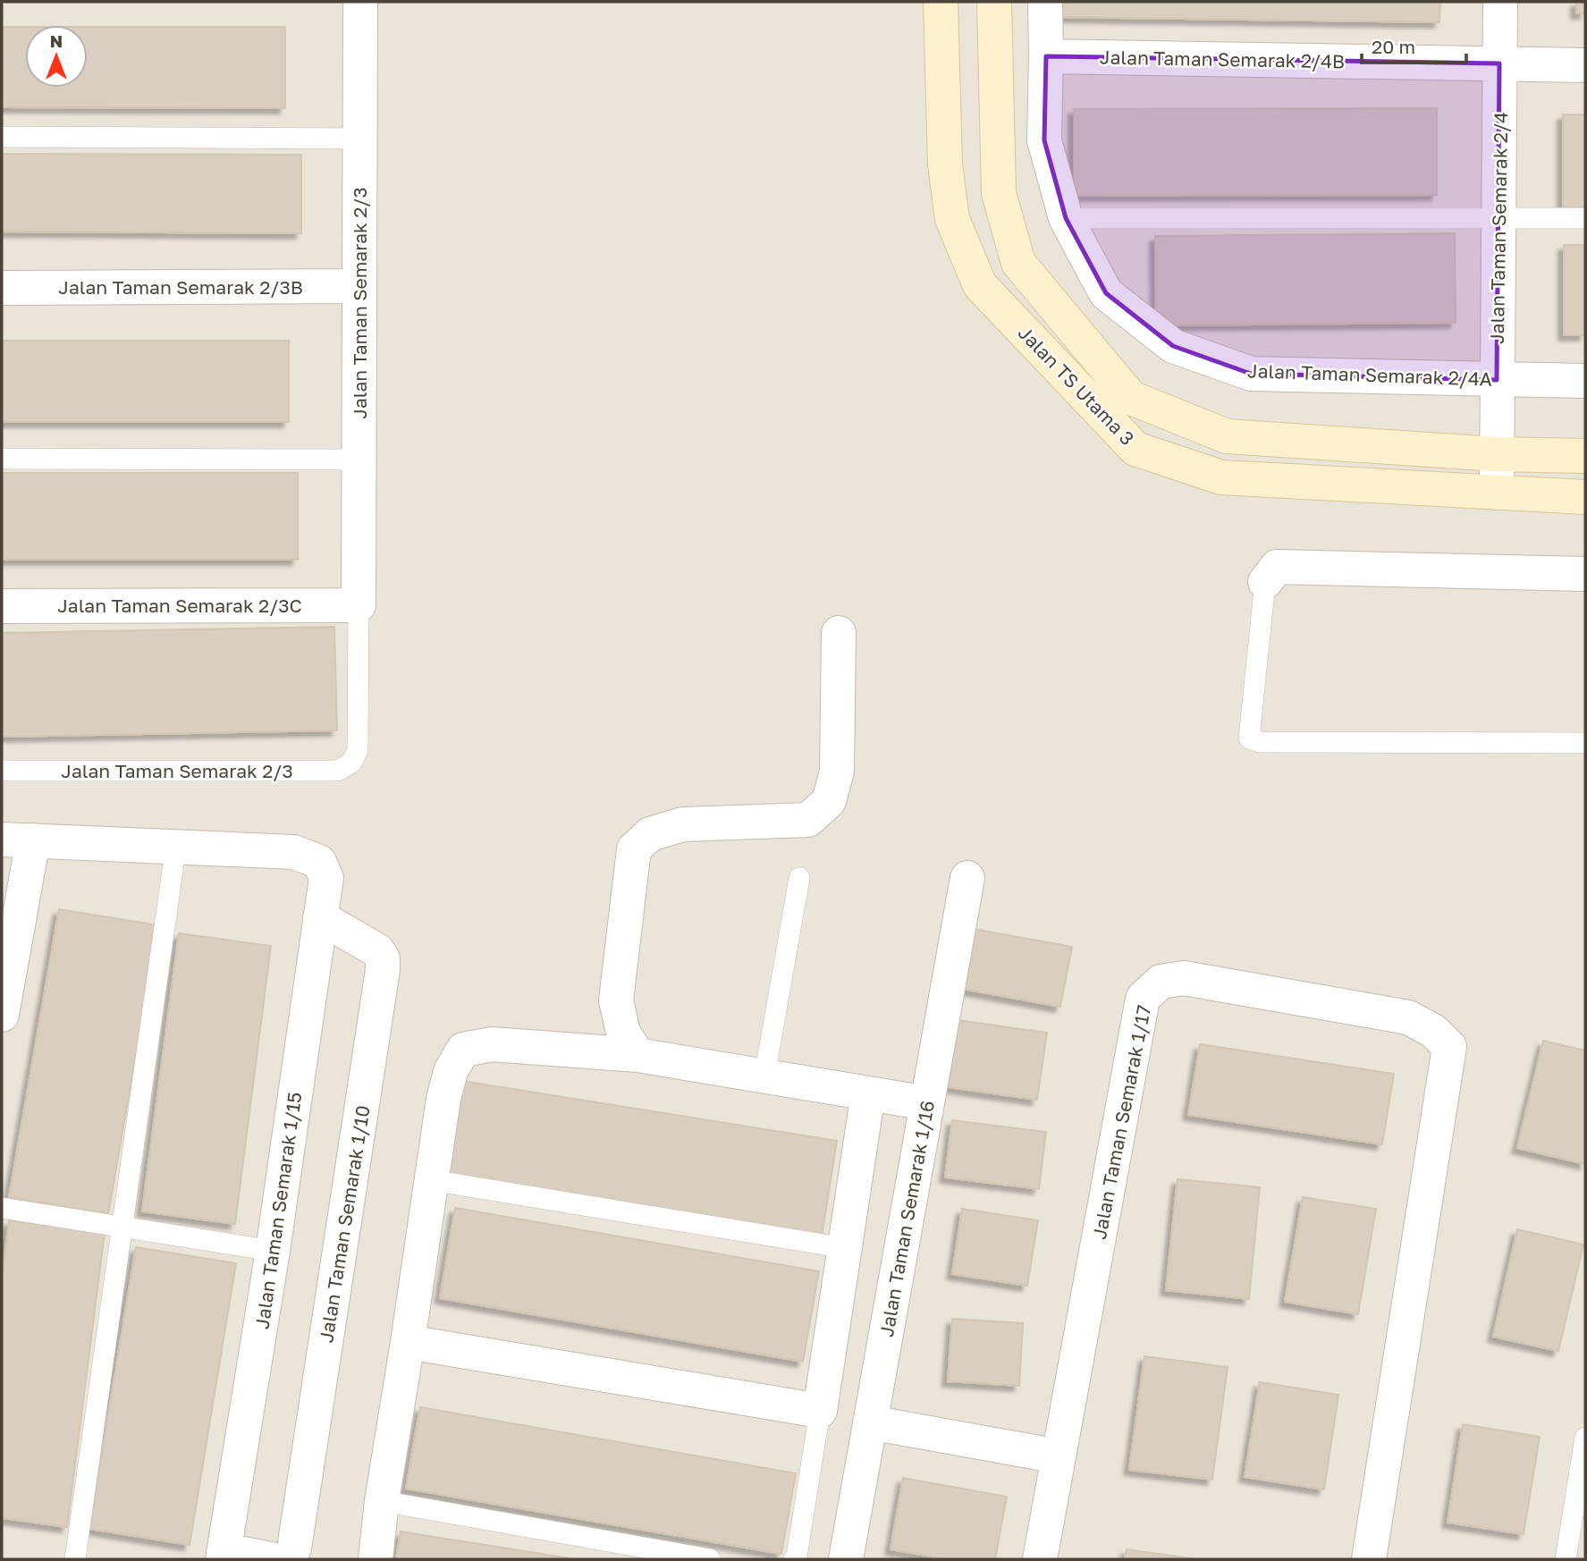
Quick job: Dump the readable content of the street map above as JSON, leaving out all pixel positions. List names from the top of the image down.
{
  "streets": {
    "street": [
      "Jalan Taman Semarak 2/4B",
      "Jalan Taman Semarak 2/4",
      "Jalan Taman Semarak 2/3B",
      "Jalan Taman Semarak 2/3",
      "Jalan Taman Semarak 2/4A",
      "Jalan TS Utama 3",
      "Jalan Taman Semarak 2/3C",
      "Jalan Taman Semarak 1/17",
      "Jalan Taman Semarak 1/15",
      "Jalan Taman Semarak 1/16",
      "Jalan Taman Semarak 1/10"
    ]
  },
  "crossings": [
    ["Jalan Taman Semarak 2/4B", "Jalan Taman Semarak 2/4"],
    ["Jalan Taman Semarak 2/4B", "Jalan Taman Semarak 2/4A"],
    ["Jalan Taman Semarak 2/4", "Jalan Taman Semarak 2/4A"],
    ["Jalan Taman Semarak 2/4", "Jalan TS Utama 3"],
    ["Jalan Taman Semarak 2/3B", "Jalan Taman Semarak 2/3"],
    ["Jalan Taman Semarak 2/3", "Jalan Taman Semarak 2/3C"],
    ["Jalan Taman Semarak 1/15", "Jalan Taman Semarak 1/10"]
  ],
  "scale_bar": "20 m",
  "north": "top"
}
